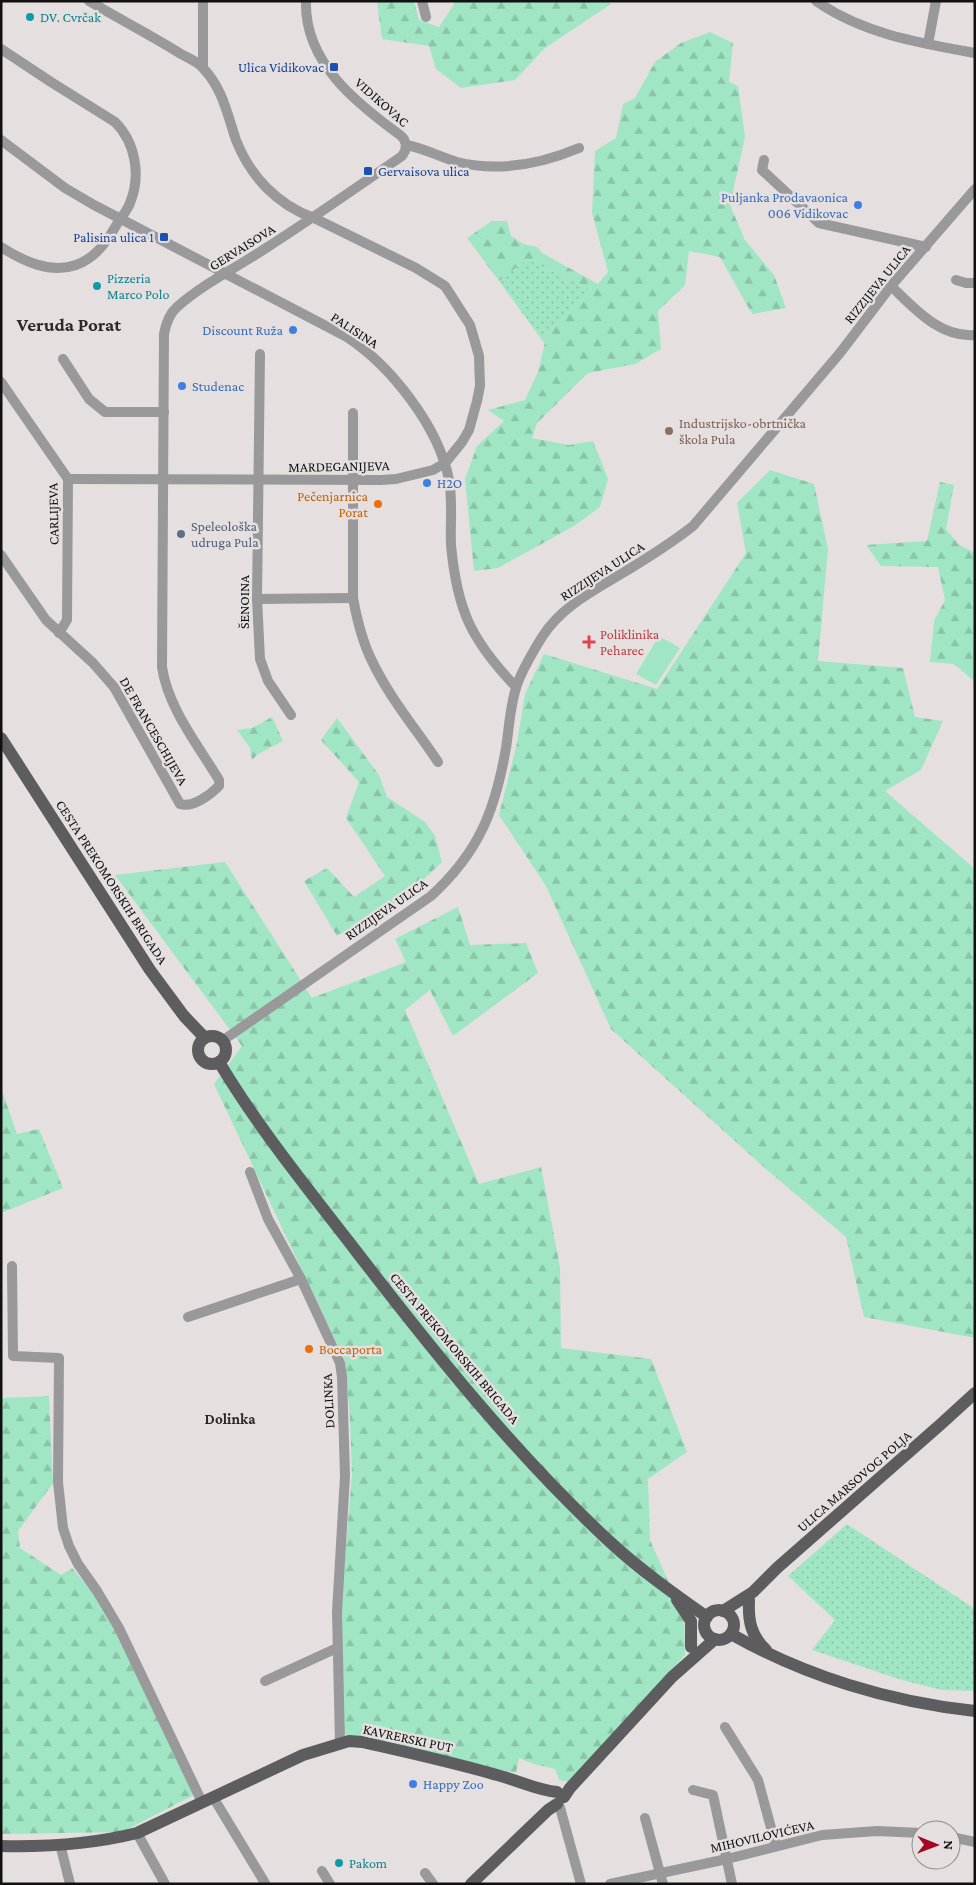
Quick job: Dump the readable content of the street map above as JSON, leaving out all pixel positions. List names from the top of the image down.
{
  "streets": {
    "main road": ["CESTA PREKOMORSKIH BRIGADA", "ULICA MARSOVOG POLJA", "KAVRERSKI PUT"],
    "street": [
      "VIDIKOVAC",
      "GERVAISOVA",
      "RIZZIJEVA ULICA",
      "PALISINA",
      "MARDEGANIJEVA",
      "CARLIJEVA",
      "ŠENOINA",
      "DE FRANCESCHIJEVA",
      "DOLINKA",
      "MIHOVILOVIĆEVA"
    ]
  },
  "crossings": [
    ["VIDIKOVAC", "GERVAISOVA"],
    ["GERVAISOVA", "PALISINA"],
    ["GERVAISOVA", "MARDEGANIJEVA"],
    ["GERVAISOVA", "DE FRANCESCHIJEVA"],
    ["RIZZIJEVA ULICA", "PALISINA"],
    ["RIZZIJEVA ULICA", "CESTA PREKOMORSKIH BRIGADA"],
    ["PALISINA", "MARDEGANIJEVA"],
    ["MARDEGANIJEVA", "CARLIJEVA"],
    ["MARDEGANIJEVA", "ŠENOINA"],
    ["CARLIJEVA", "DE FRANCESCHIJEVA"],
    ["CESTA PREKOMORSKIH BRIGADA", "ULICA MARSOVOG POLJA"],
    ["DOLINKA", "KAVRERSKI PUT"]
  ],
  "districts": ["Veruda Porat", "Dolinka"],
  "places": {
    "other": [
      "DV. Cvrčak",
      "Puljanka Prodavaonica 006 Vidikovac",
      "Pizzeria Marco Polo",
      "Discount Ruža",
      "Studenac",
      "Industrijsko-obrtnička škola Pula",
      "H2O",
      "Pečenjarnica Porat",
      "Speleološka udruga Pula",
      "Boccaporta",
      "Happy Zoo",
      "Pakom"
    ],
    "transit": ["Ulica Vidikovac", "Gervaisova ulica", "Palisina ulica 1"],
    "health": ["Poliklinika Peharec"]
  },
  "north": "right"
}
